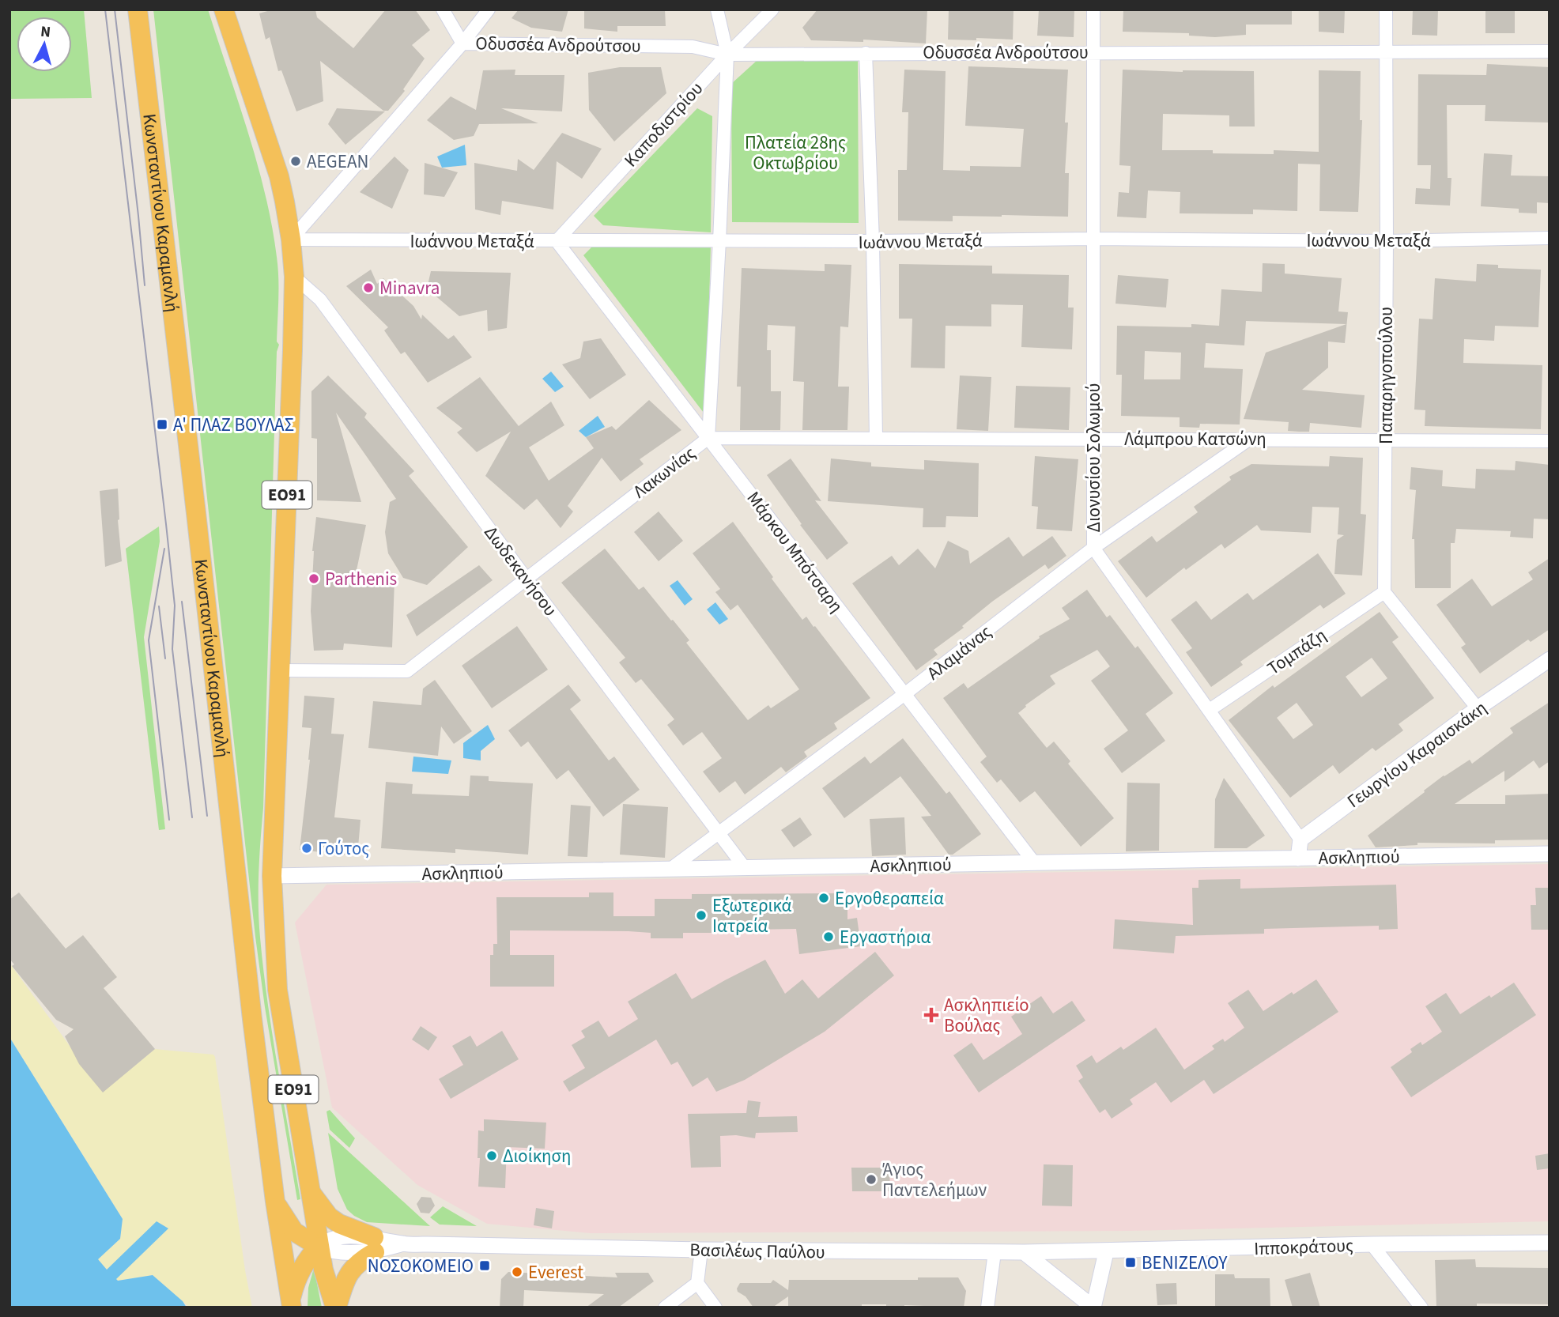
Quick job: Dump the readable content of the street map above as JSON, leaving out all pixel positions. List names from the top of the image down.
{
  "streets": {
    "highway": ["Κωνσταντίνου Καραμανλή", "ΕΟ91"],
    "street": [
      "Οδυσσέα Ανδρούτσου",
      "Καποδιστρίου",
      "Ιωάννου Μεταξά",
      "Παπαρηγοπούλου",
      "Λάμπρου Κατσώνη",
      "Διονυσίου Σολωμού",
      "Λακωνίας",
      "Μάρκου Μπότσαρη",
      "Δωδεκανήσου",
      "Τομπάζη",
      "Αλαμάνας",
      "Γεωργίου Καραισκάκη",
      "Ασκληπιού",
      "Ιπποκράτους",
      "Βασιλέως Παύλου"
    ]
  },
  "crossings": [
    ["Οδυσσέα Ανδρούτσου", "Καποδιστρίου"],
    ["Οδυσσέα Ανδρούτσου", "Παπαρηγοπούλου"],
    ["Οδυσσέα Ανδρούτσου", "Διονυσίου Σολωμού"],
    ["Οδυσσέα Ανδρούτσου", "Λακωνίας"],
    ["Καποδιστρίου", "Ιωάννου Μεταξά"],
    ["Καποδιστρίου", "Λακωνίας"],
    ["Καποδιστρίου", "Μάρκου Μπότσαρη"],
    ["Ιωάννου Μεταξά", "Παπαρηγοπούλου"],
    ["Ιωάννου Μεταξά", "Διονυσίου Σολωμού"],
    ["Ιωάννου Μεταξά", "Λακωνίας"],
    ["Ιωάννου Μεταξά", "ΕΟ91"],
    ["Ιωάννου Μεταξά", "Μάρκου Μπότσαρη"],
    ["Παπαρηγοπούλου", "Λάμπρου Κατσώνη"],
    ["Παπαρηγοπούλου", "Τομπάζη"],
    ["Λάμπρου Κατσώνη", "Διονυσίου Σολωμού"],
    ["Λάμπρου Κατσώνη", "Λακωνίας"],
    ["Λάμπρου Κατσώνη", "Μάρκου Μπότσαρη"],
    ["Λάμπρου Κατσώνη", "Αλαμάνας"],
    ["Διονυσίου Σολωμού", "Τομπάζη"],
    ["Διονυσίου Σολωμού", "Αλαμάνας"],
    ["Διονυσίου Σολωμού", "Γεωργίου Καραισκάκη"],
    ["Λακωνίας", "ΕΟ91"],
    ["Λακωνίας", "Μάρκου Μπότσαρη"],
    ["Λακωνίας", "Δωδεκανήσου"],
    ["ΕΟ91", "Δωδεκανήσου"],
    ["ΕΟ91", "Ασκληπιού"],
    ["ΕΟ91", "Βασιλέως Παύλου"],
    ["Μάρκου Μπότσαρη", "Αλαμάνας"],
    ["Μάρκου Μπότσαρη", "Ασκληπιού"],
    ["Δωδεκανήσου", "Αλαμάνας"],
    ["Δωδεκανήσου", "Ασκληπιού"],
    ["Αλαμάνας", "Ασκληπιού"],
    ["Ιπποκράτους", "Βασιλέως Παύλου"]
  ],
  "parks": ["Πλατεία 28ης Οκτωβρίου"],
  "places": {
    "other": [
      "AEGEAN",
      "Minavra",
      "Parthenis",
      "Γούτος",
      "Εργοθεραπεία",
      "Εξωτερικά Ιατρεία",
      "Εργαστήρια",
      "Διοίκηση",
      "Άγιος Παντελεήμων",
      "Everest"
    ],
    "transit": ["Α' ΠΛΑΖ ΒΟΥΛΑΣ", "ΒΕΝΙΖΕΛΟΥ", "ΝΟΣΟΚΟΜΕΙΟ"],
    "health": ["Ασκληπιείο Βούλας"]
  },
  "north": "top"
}
